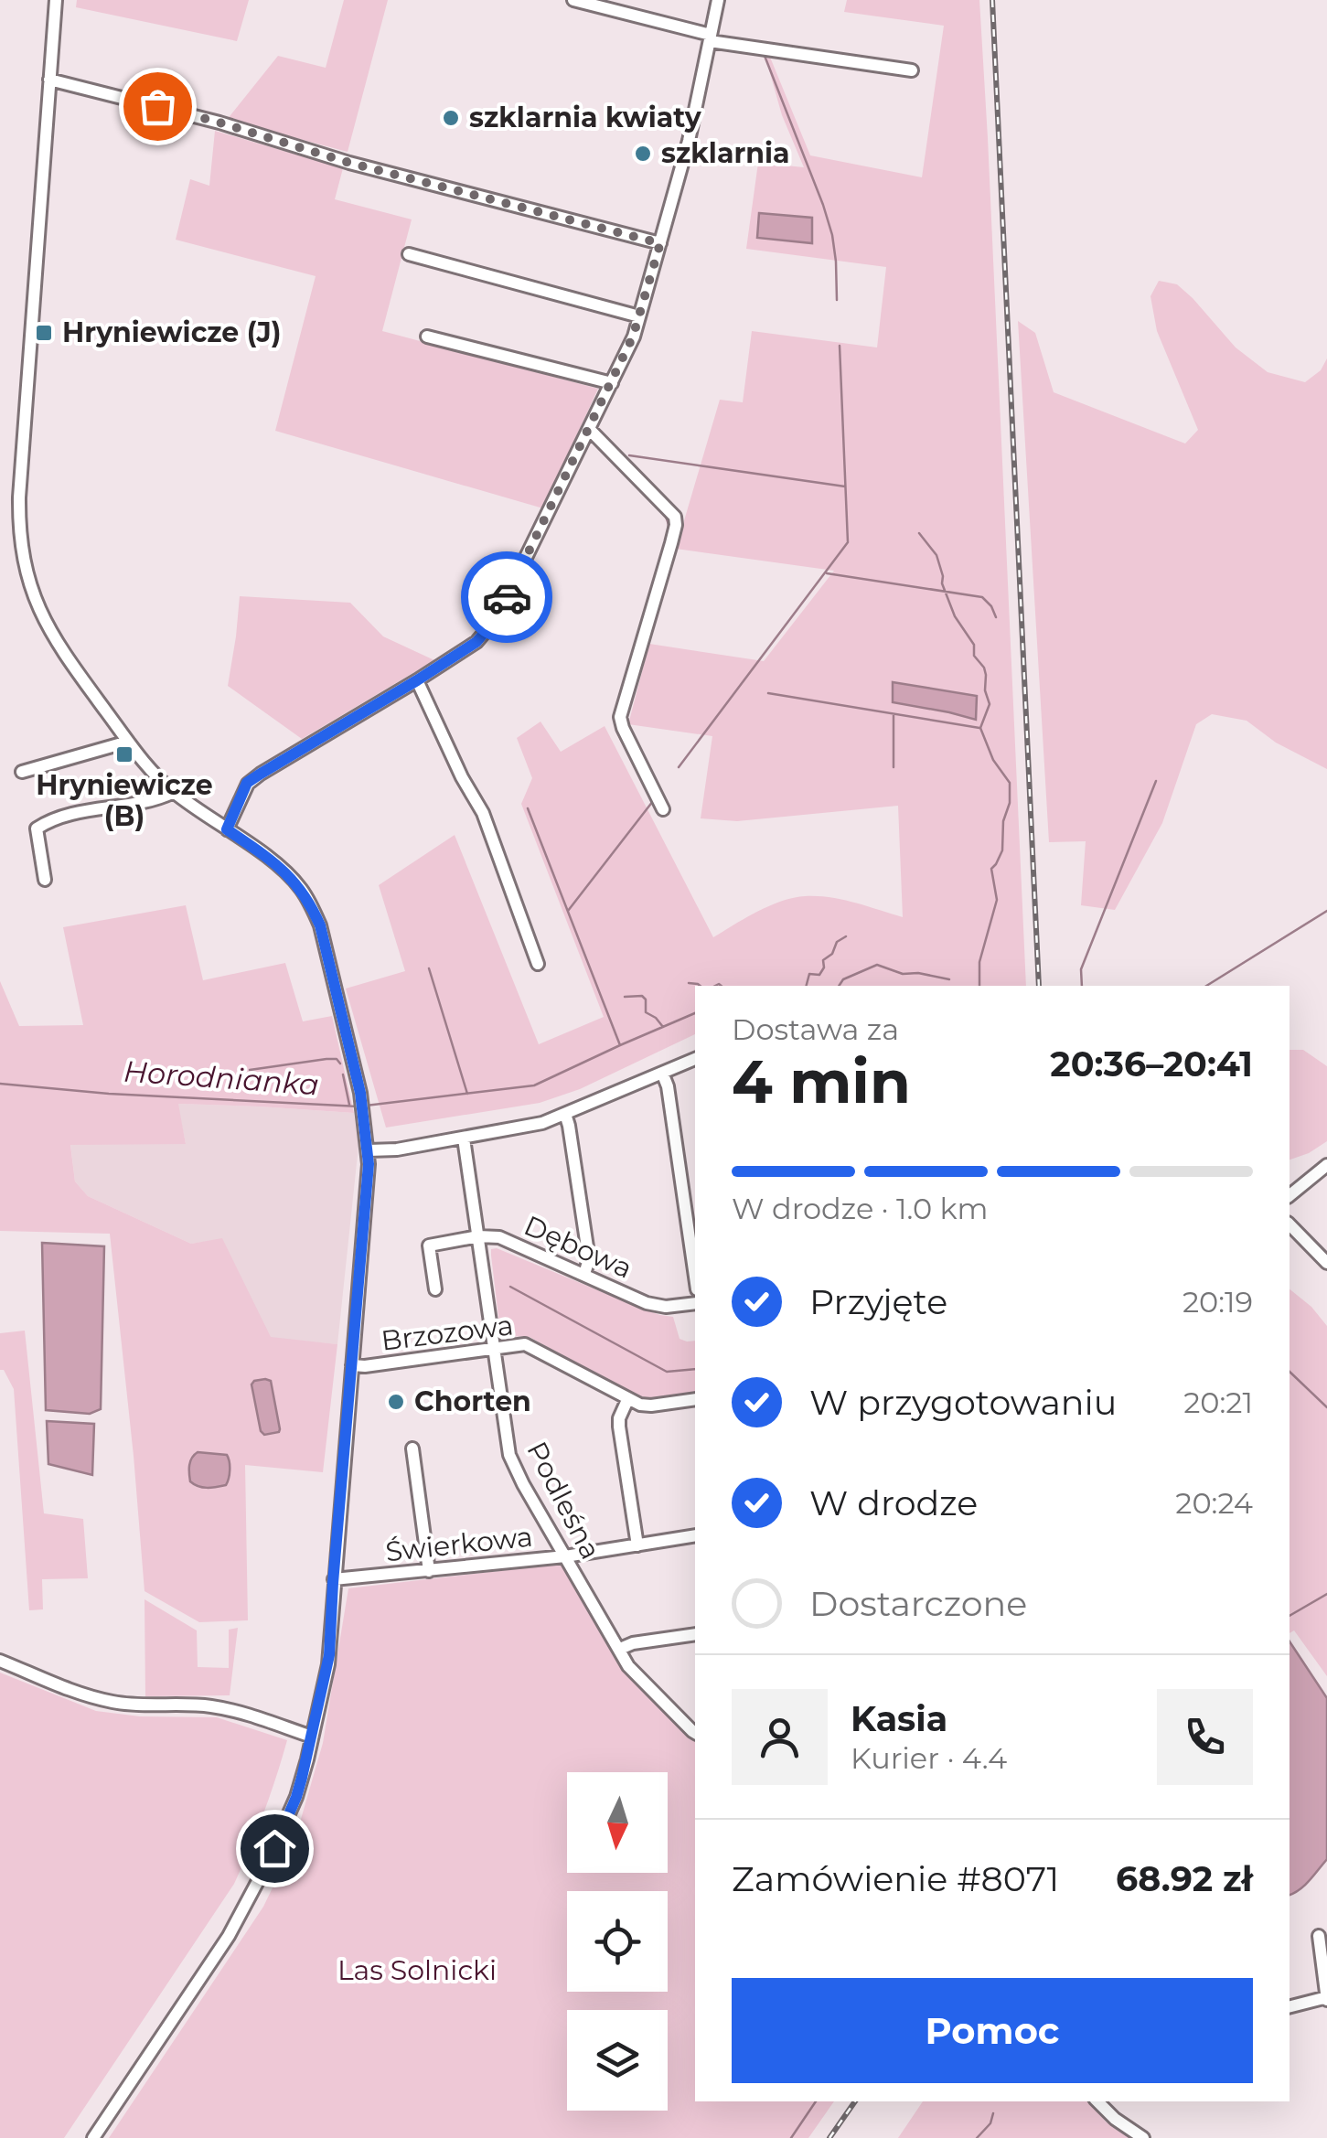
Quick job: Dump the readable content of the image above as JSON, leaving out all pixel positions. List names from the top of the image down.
{
  "streets": {
    "street": [
      "Dębowa",
      "Brzozowa",
      "Podleśna",
      "Świerkowa"
    ]
  },
  "crossings": [
    ["Dębowa", "Podleśna"],
    ["Brzozowa", "Podleśna"],
    ["Podleśna", "Świerkowa"]
  ],
  "water": ["Horodnianka"],
  "parks": ["Las Solnicki"],
  "places": {
    "other": ["szklarnia kwiaty", "szklarnia", "Chorten"],
    "transit": ["Hryniewicze (J)", "Hryniewicze (B)"]
  },
  "north": "bottom",
  "page": {
    "heading": ["4 min", "Dostawa za", "20:36–20:41"],
    "panel": [
      "Kasia",
      "Kurier · 4.4",
      "Zamówienie #8071",
      "68.92 zł"
    ],
    "bar": "W drodze · 1.0 km",
    "list": [
      ["Przyjęte", "20:19"],
      ["W przygotowaniu", "20:21"],
      ["W drodze", "20:24"],
      "Dostarczone"
    ],
    "buttons": "Pomoc"
  }
}
